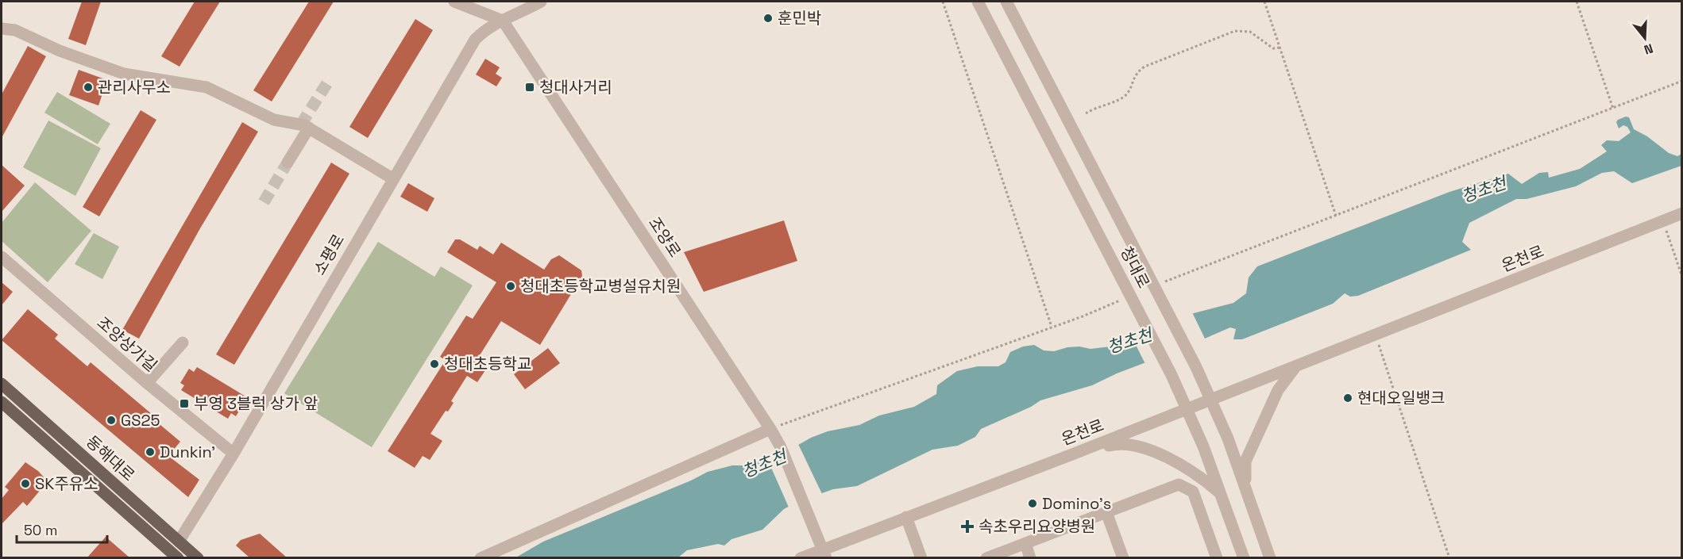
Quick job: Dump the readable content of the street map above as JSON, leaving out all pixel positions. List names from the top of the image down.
{
  "streets": {
    "main road": ["소평로", "동해대로"],
    "street": [
      "조양로",
      "온천로",
      "청대로",
      "조양상가길"
    ]
  },
  "crossings": [
    ["조양로", "소평로"],
    ["조양로", "온천로"],
    ["소평로", "조양상가길"],
    ["소평로", "동해대로"],
    ["온천로", "청대로"]
  ],
  "water": ["청초천"],
  "places": {
    "other": [
      "훈민박",
      "관리사무소",
      "청대초등학교병설유치원",
      "청대초등학교",
      "현대오일뱅크",
      "GS25",
      "Dunkin'",
      "SK주유소",
      "Domino's"
    ],
    "transit": ["청대사거리", "부영 3블럭 상가 앞"],
    "health": ["속초우리요양병원"]
  },
  "scale_bar": "50 m",
  "north": "bottom"
}
